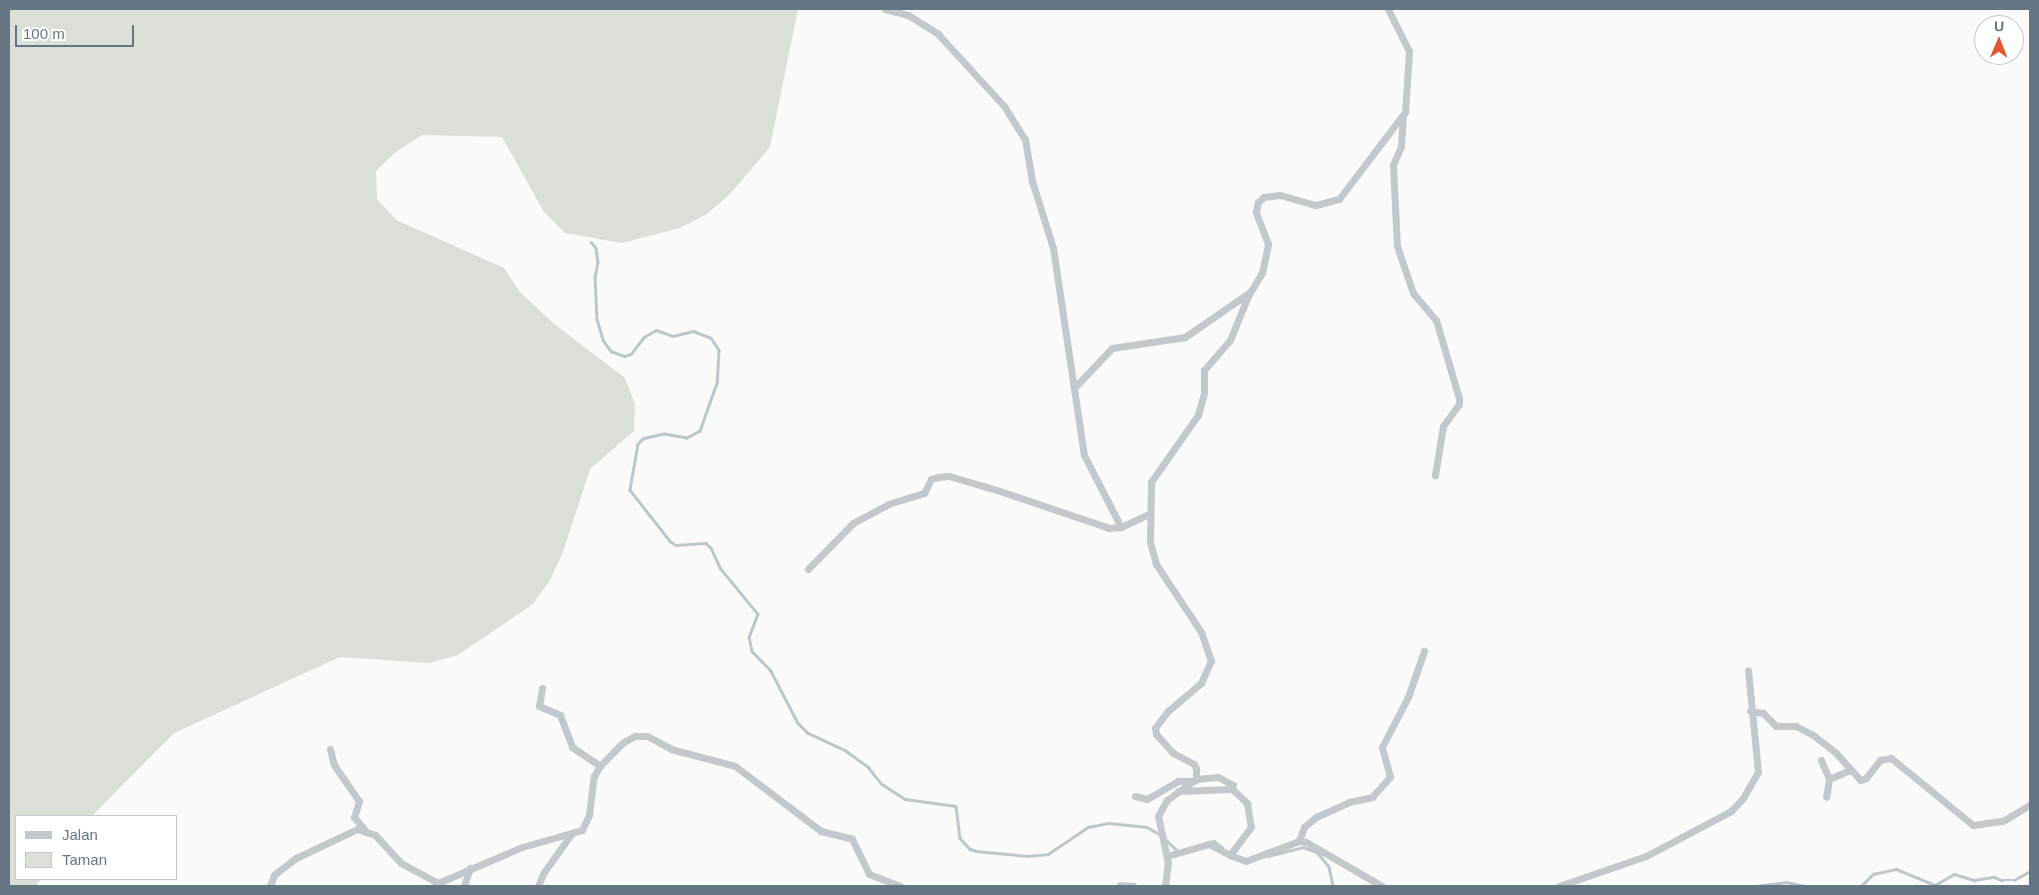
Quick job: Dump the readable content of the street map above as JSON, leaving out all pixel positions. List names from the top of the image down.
{
  "legend": ["Jalan", "Taman"],
  "scale_bar": "100 m",
  "north": "top"
}
